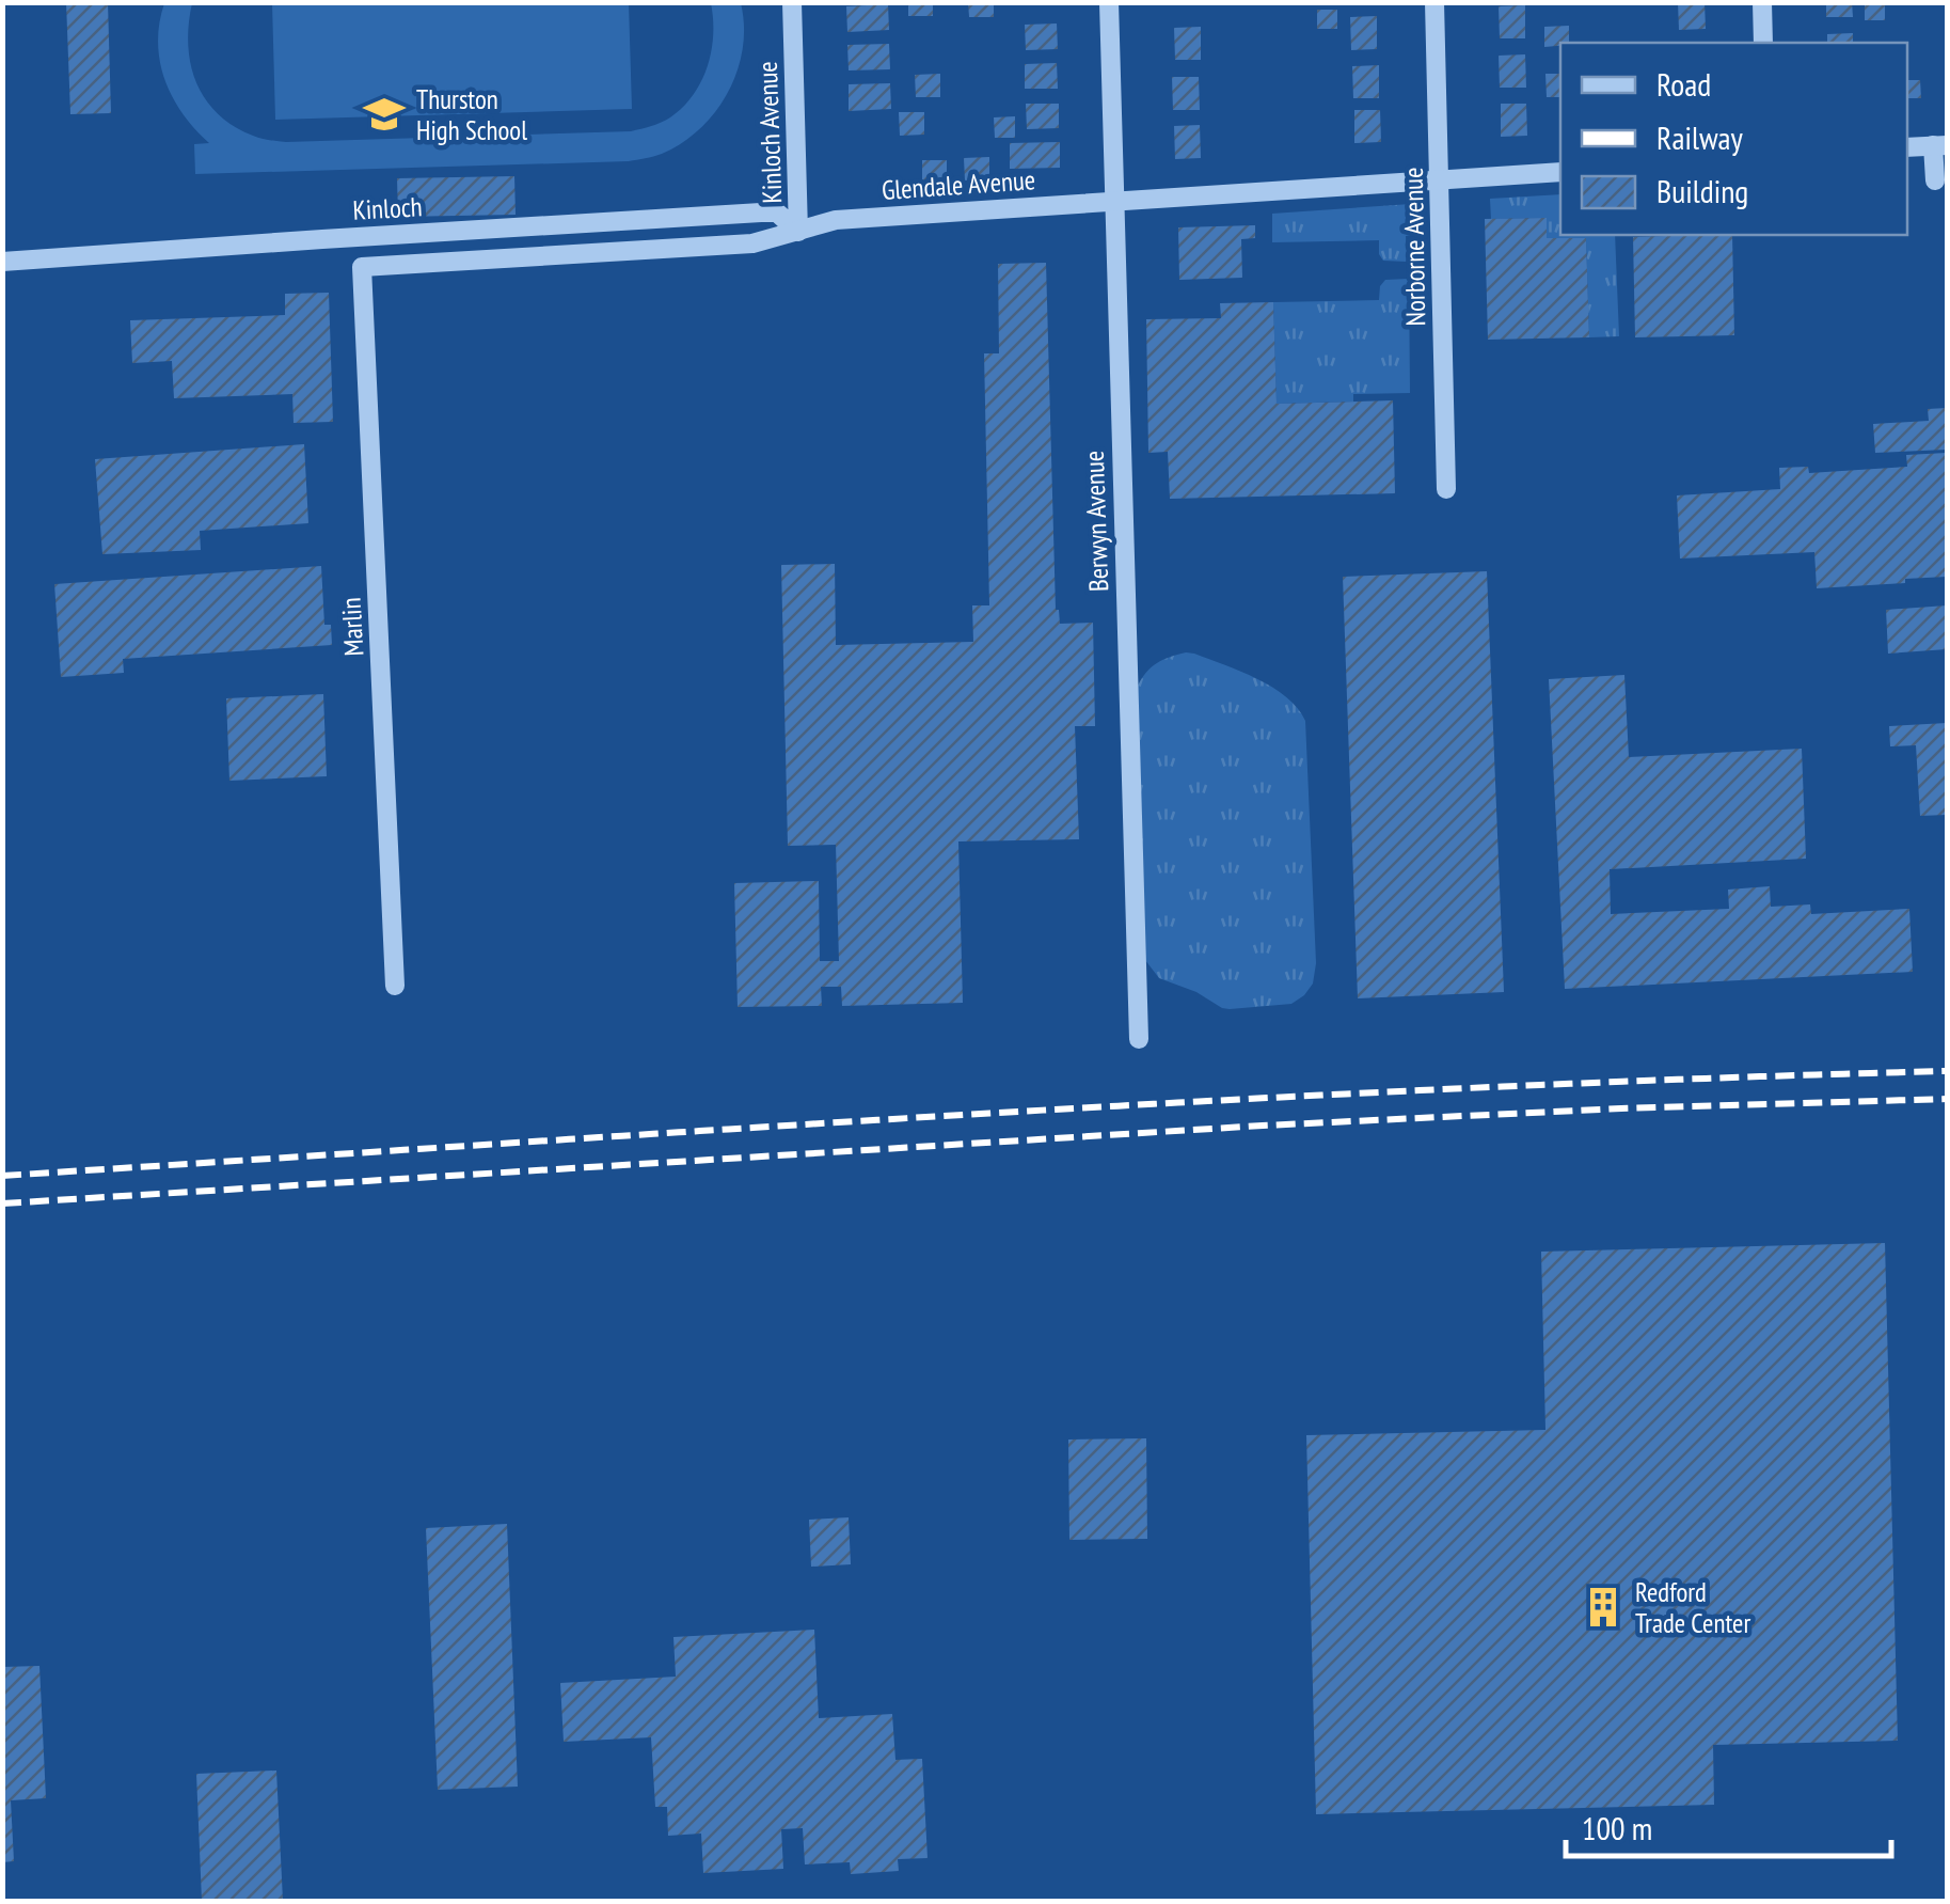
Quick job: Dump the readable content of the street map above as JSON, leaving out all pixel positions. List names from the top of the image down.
{
  "streets": {
    "street": [
      "Kinloch Avenue",
      "Glendale Avenue",
      "Kinloch",
      "Norborne Avenue",
      "Berwyn Avenue",
      "Marlin"
    ]
  },
  "crossings": [
    ["Kinloch Avenue", "Glendale Avenue"],
    ["Kinloch Avenue", "Kinloch"],
    ["Glendale Avenue", "Norborne Avenue"],
    ["Glendale Avenue", "Berwyn Avenue"],
    ["Glendale Avenue", "Marlin"]
  ],
  "places": {
    "school or university": ["Thurston High School"],
    "building": ["Redford Trade Center"]
  },
  "legend": ["Road", "Railway", "Building"],
  "scale_bar": "100 m"
}
